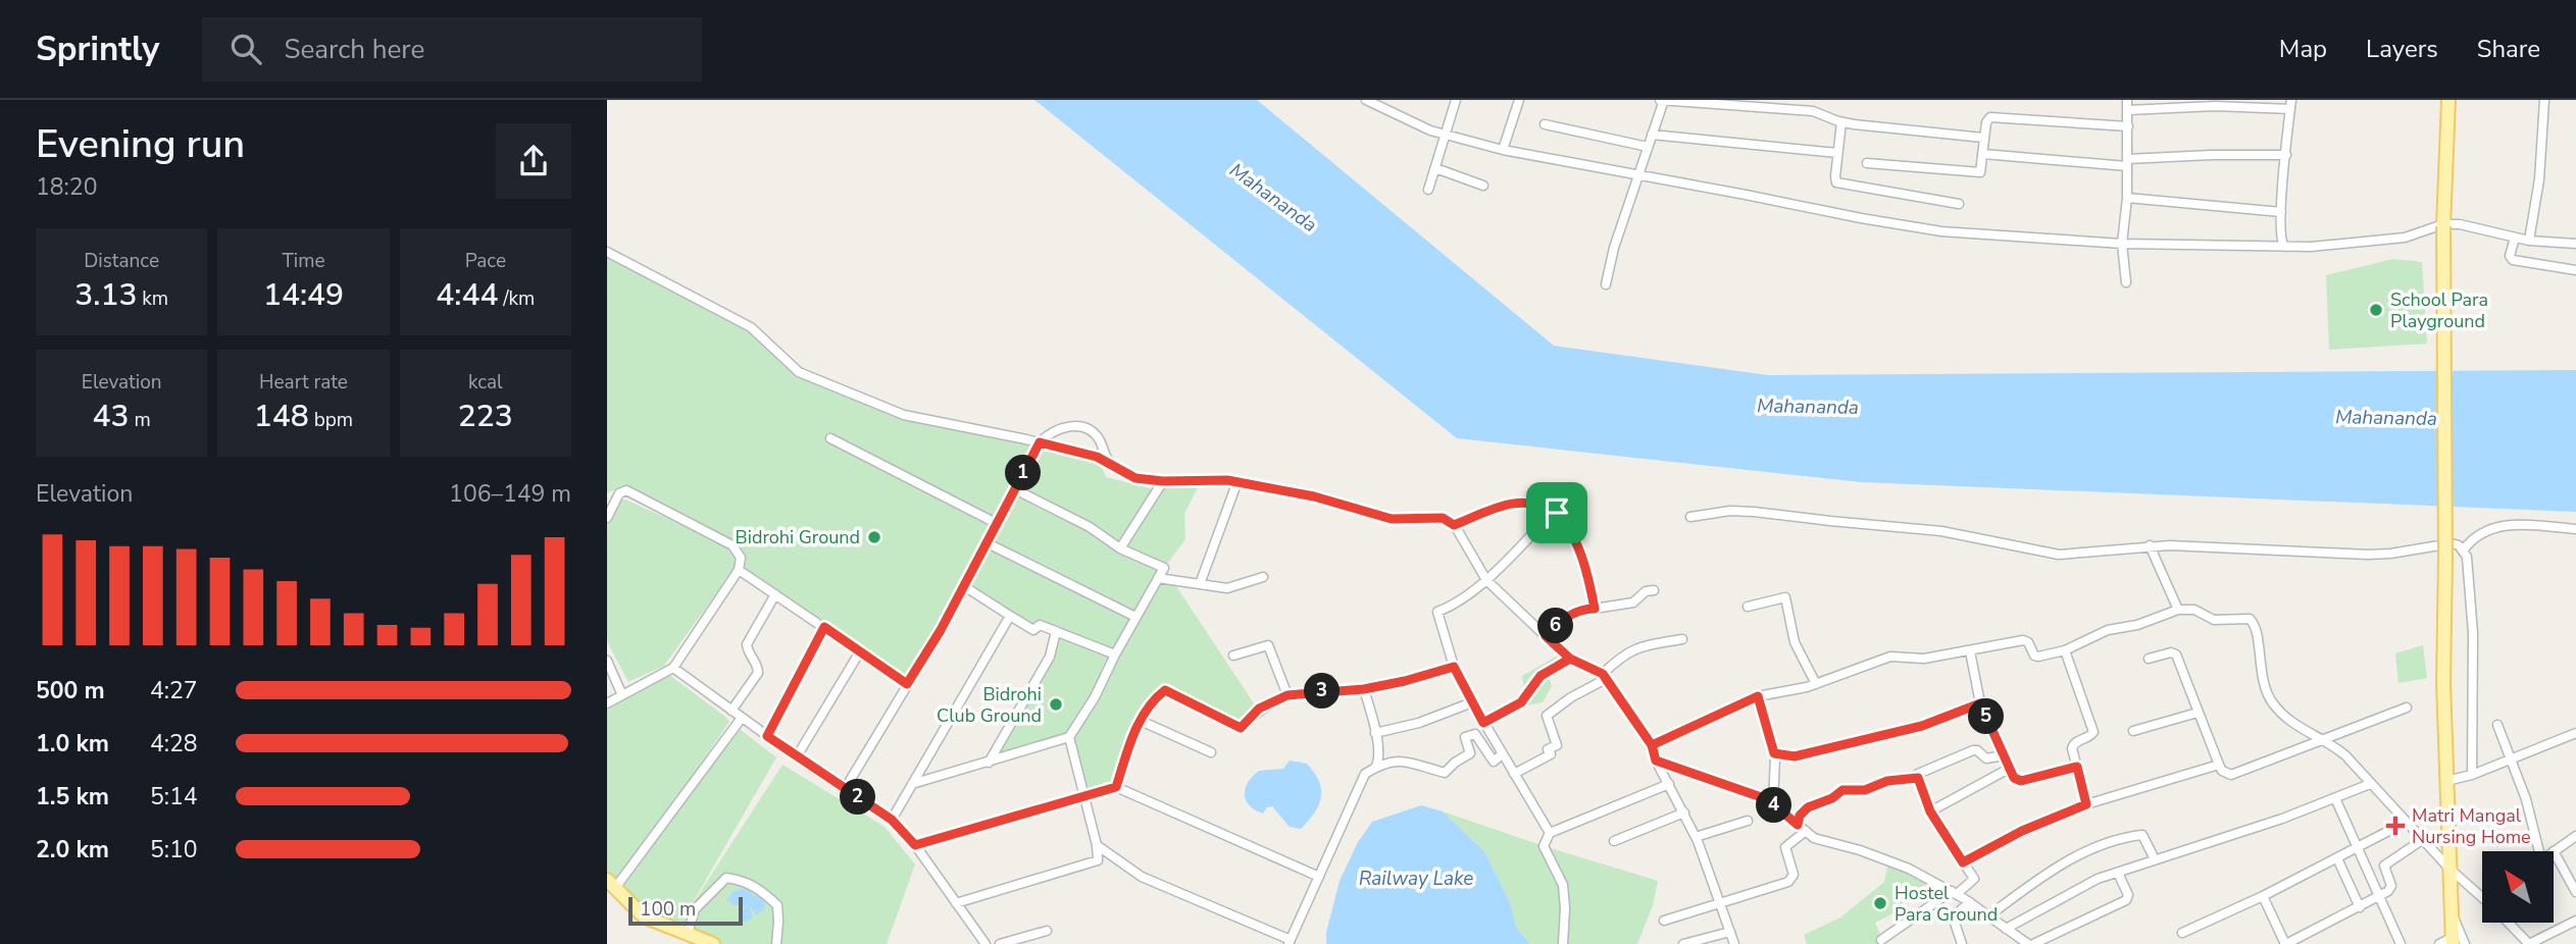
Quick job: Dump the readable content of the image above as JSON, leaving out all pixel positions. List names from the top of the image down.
{
  "water": ["Mahananda", "Railway Lake"],
  "places": {
    "other": [
      "School Para Playground",
      "Bidrohi Ground",
      "Bidrohi Club Ground",
      "Hostel Para Ground"
    ],
    "health": ["Matri Mangal Nursing Home"]
  },
  "scale_bar": "100 m",
  "north": "top left",
  "page": {
    "header": "Sprintly",
    "search": "Search here",
    "nav": ["Map", "Layers", "Share"],
    "heading": ["Evening run", "18:20"],
    "stats": [
      ["Distance", "3.13 km"],
      ["Time", "14:49"],
      ["Pace", "4:44 /km"],
      ["Elevation", "43 m"],
      ["Heart rate", "148 bpm"],
      ["kcal", "223"]
    ],
    "pins": [
      "1",
      "6",
      "3",
      "5",
      "2",
      "4"
    ],
    "chart": ["Elevation", "106–149 m"],
    "list": [
      {
        "name": "500 m",
        "note": "4:27"
      },
      {
        "name": "1.0 km",
        "note": "4:28"
      },
      {
        "name": "1.5 km",
        "note": "5:14"
      },
      {
        "name": "2.0 km",
        "note": "5:10"
      }
    ],
    "scale": "100 m"
  }
}
